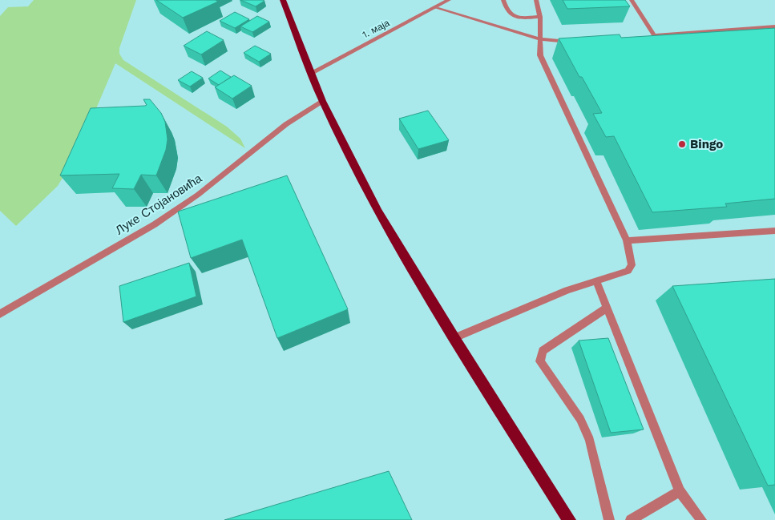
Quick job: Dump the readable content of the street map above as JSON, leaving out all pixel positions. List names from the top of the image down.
{
  "streets": {
    "street": ["1. маја", "Луке Стојановића"]
  },
  "places": ["Bingo"]
}
